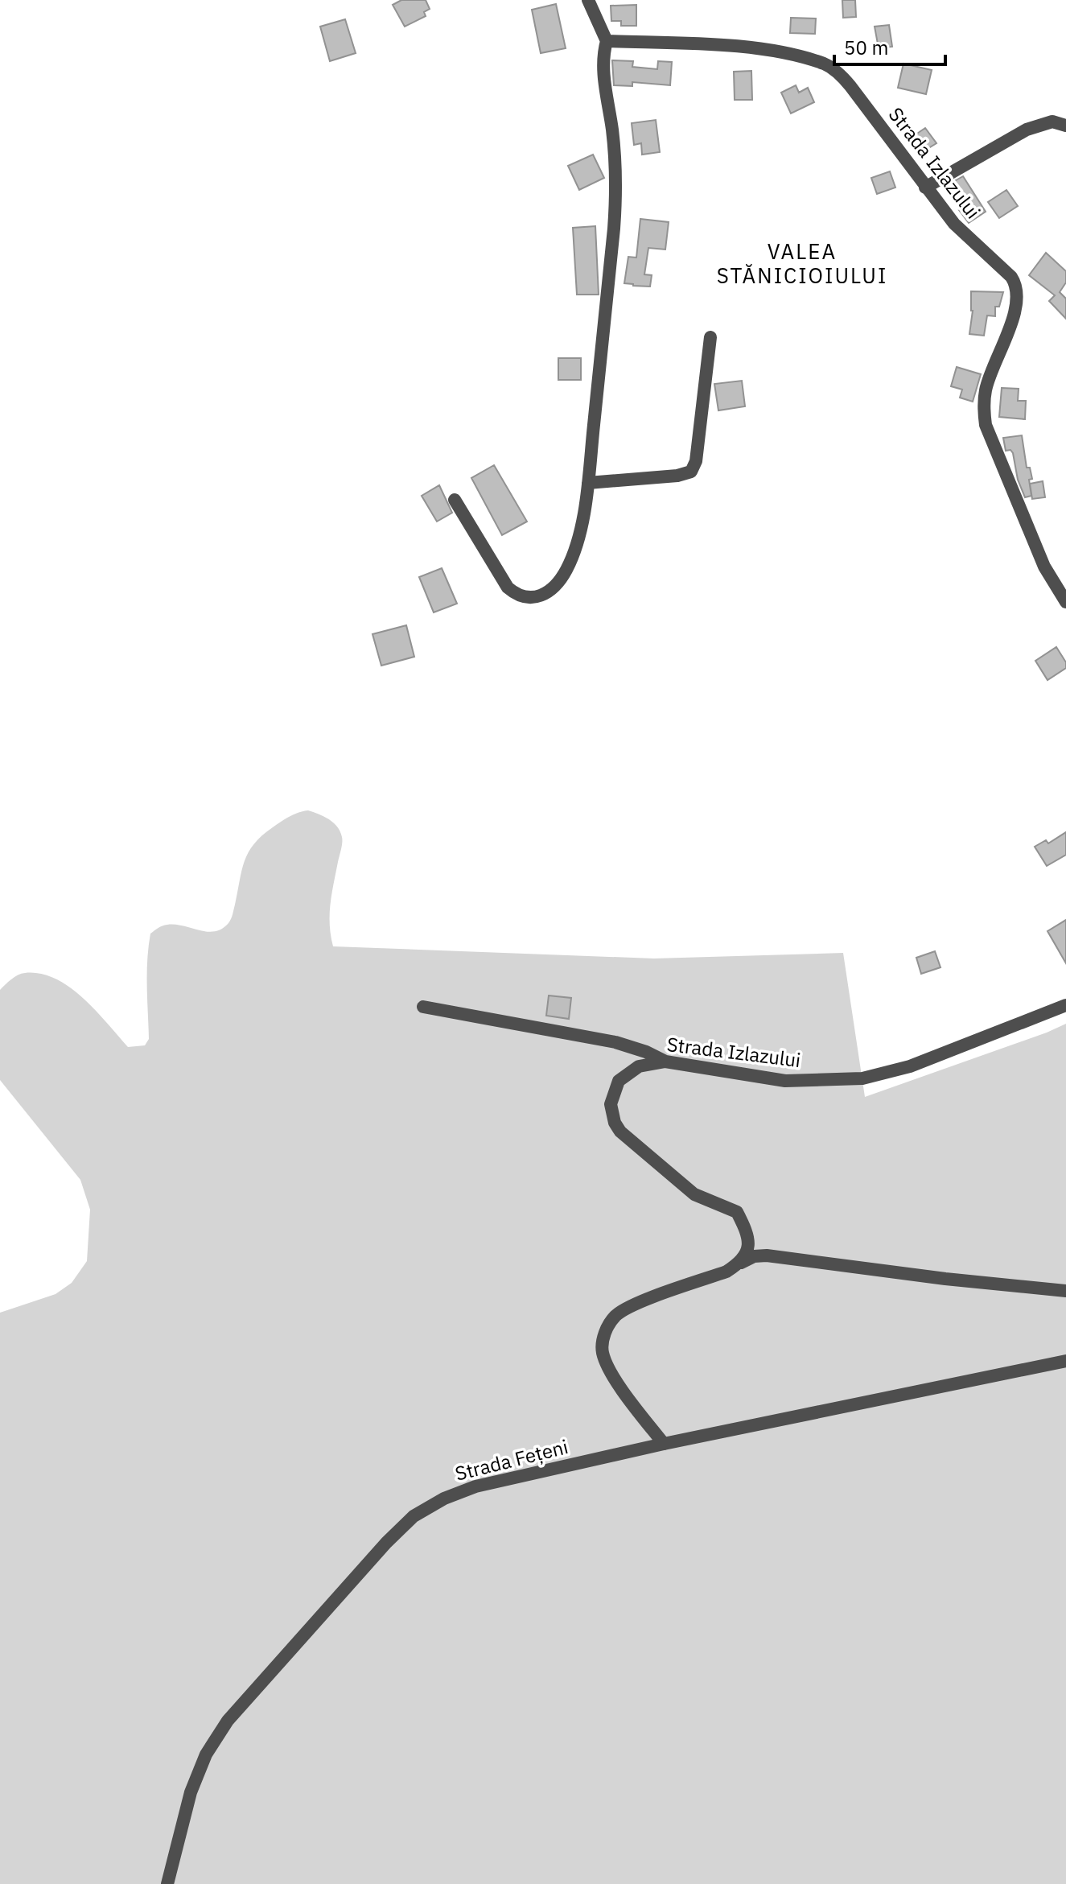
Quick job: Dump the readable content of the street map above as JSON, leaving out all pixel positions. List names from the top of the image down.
{
  "streets": {
    "street": ["Strada Izlazului", "Strada Fețeni"]
  },
  "districts": ["VALEA STĂNICIOIULUI"],
  "scale_bar": "50 m"
}
